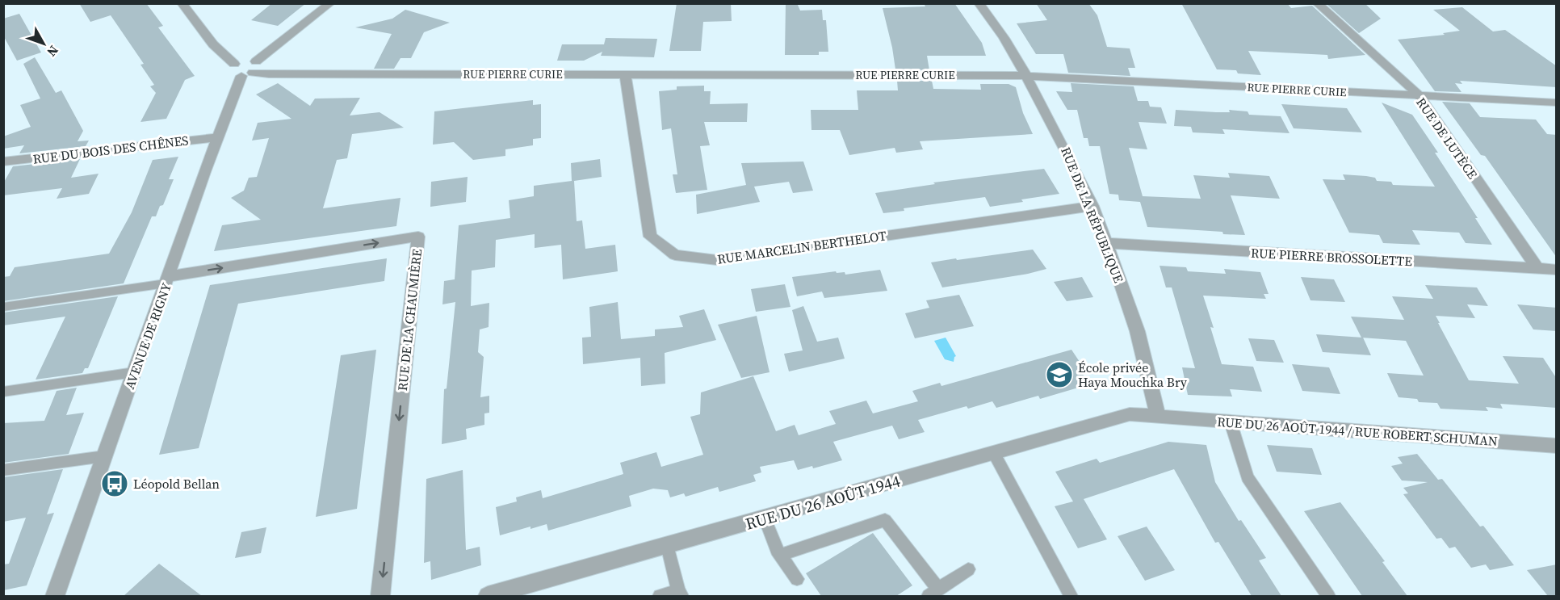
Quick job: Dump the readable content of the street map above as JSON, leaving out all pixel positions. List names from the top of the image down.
{
  "streets": {
    "street": [
      "RUE PIERRE CURIE",
      "RUE DE LUTÈCE",
      "RUE DU BOIS DES CHÊNES",
      "RUE DE LA RÉPUBLIQUE",
      "RUE MARCELIN BERTHELOT",
      "RUE PIERRE BROSSOLETTE",
      "RUE DE LA CHAUMIÈRE",
      "AVENUE DE RIGNY",
      "RUE DU 26 AOÛT 1944 / RUE ROBERT SCHUMAN",
      "RUE DU 26 AOÛT 1944"
    ]
  },
  "crossings": [
    ["RUE PIERRE CURIE", "RUE DE LUTÈCE"],
    ["RUE PIERRE CURIE", "RUE DE LA RÉPUBLIQUE"],
    ["RUE PIERRE CURIE", "RUE MARCELIN BERTHELOT"],
    ["RUE PIERRE CURIE", "AVENUE DE RIGNY"],
    ["RUE DE LUTÈCE", "RUE PIERRE BROSSOLETTE"],
    ["RUE DU BOIS DES CHÊNES", "AVENUE DE RIGNY"],
    ["RUE DE LA RÉPUBLIQUE", "RUE MARCELIN BERTHELOT"],
    ["RUE DE LA RÉPUBLIQUE", "RUE PIERRE BROSSOLETTE"],
    ["RUE DE LA RÉPUBLIQUE", "RUE DU 26 AOÛT 1944 / RUE ROBERT SCHUMAN"],
    ["RUE DE LA RÉPUBLIQUE", "RUE DU 26 AOÛT 1944"],
    ["RUE DE LA CHAUMIÈRE", "AVENUE DE RIGNY"],
    ["RUE DU 26 AOÛT 1944 / RUE ROBERT SCHUMAN", "RUE DU 26 AOÛT 1944"]
  ],
  "places": {
    "school or university": ["École privée Haya Mouchka Bry"],
    "bus stop": ["Léopold Bellan"]
  },
  "north": "bottom right"
}
